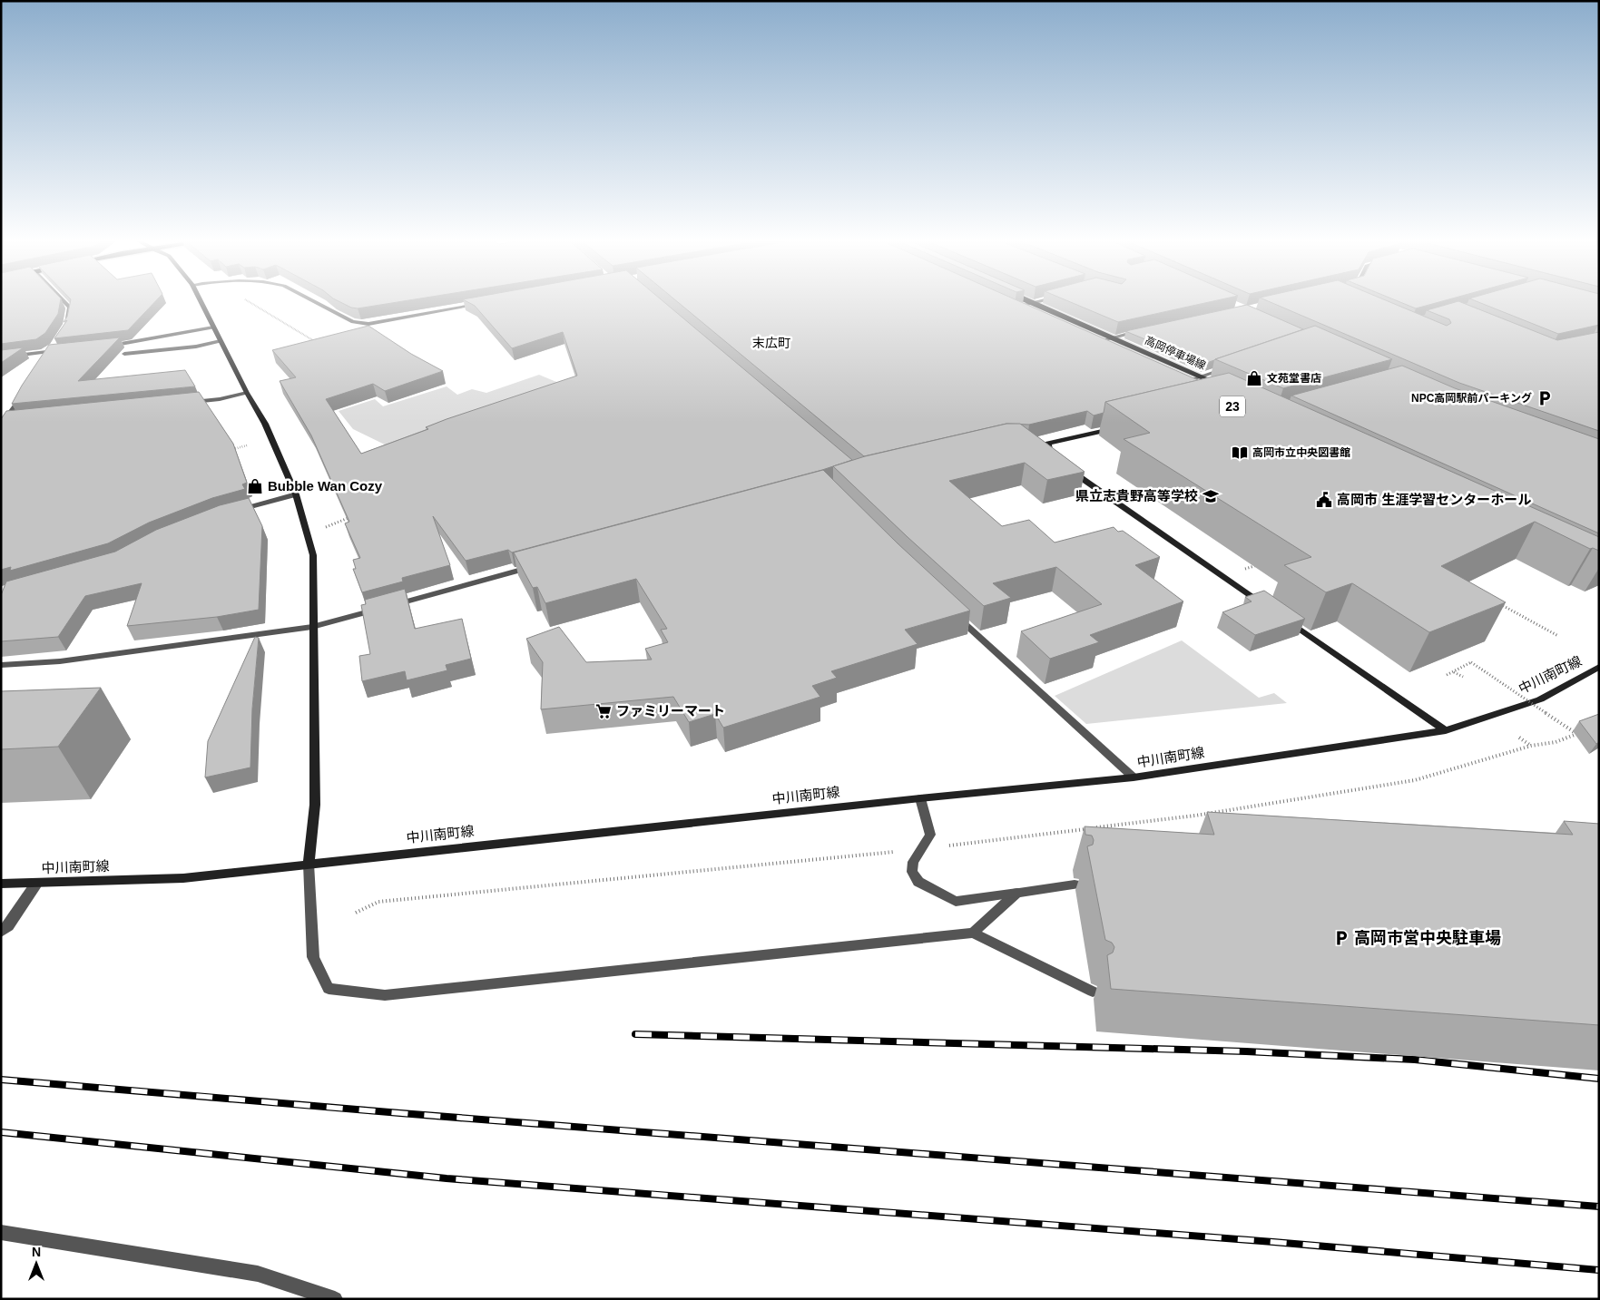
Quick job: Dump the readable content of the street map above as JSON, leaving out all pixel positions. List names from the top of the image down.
{
  "streets": {
    "main road": ["高岡停車場線", "23"],
    "street": ["中川南町線"]
  },
  "districts": ["末広町"],
  "places": {
    "shop": ["文苑堂書店", "Bubble Wan Cozy"],
    "parking": ["NPC高岡駅前パーキング", "高岡市営中央駐車場"],
    "library": ["高岡市立中央図書館"],
    "school or university": ["県立志貴野高等学校"],
    "public building": ["高岡市 生涯学習センターホール"],
    "supermarket": ["ファミリーマート"]
  },
  "north": "top"
}
